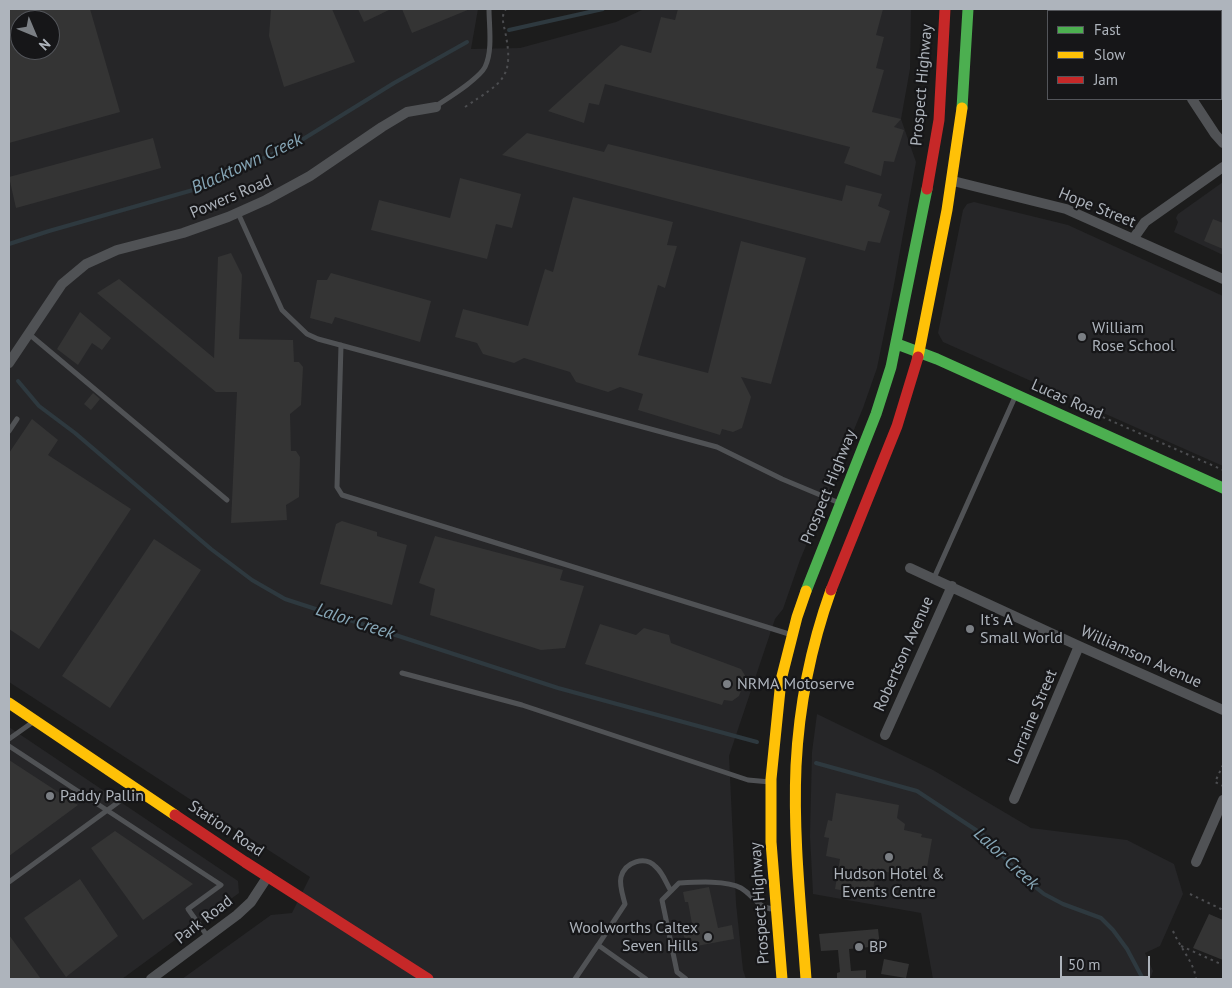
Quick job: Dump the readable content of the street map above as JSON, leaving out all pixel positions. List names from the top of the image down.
{
  "streets": {
    "main road": ["Prospect Highway", "Lucas Road", "Station Road"],
    "street": [
      "Powers Road",
      "Hope Street",
      "Robertson Avenue",
      "Williamson Avenue",
      "Lorraine Street",
      "Park Road"
    ]
  },
  "crossings": [
    ["Prospect Highway", "Lucas Road"],
    ["Robertson Avenue", "Williamson Avenue"],
    ["Williamson Avenue", "Lorraine Street"],
    ["Station Road", "Park Road"]
  ],
  "water": ["Blacktown Creek", "Lalor Creek"],
  "places": [
    "William Rose School",
    "It's A Small World",
    "NRMA Motoserve",
    "Paddy Pallin",
    "Hudson Hotel & Events Centre",
    "Woolworths Caltex Seven Hills",
    "BP"
  ],
  "legend": ["Fast", "Slow", "Jam"],
  "scale_bar": "50 m",
  "north": "bottom right"
}
